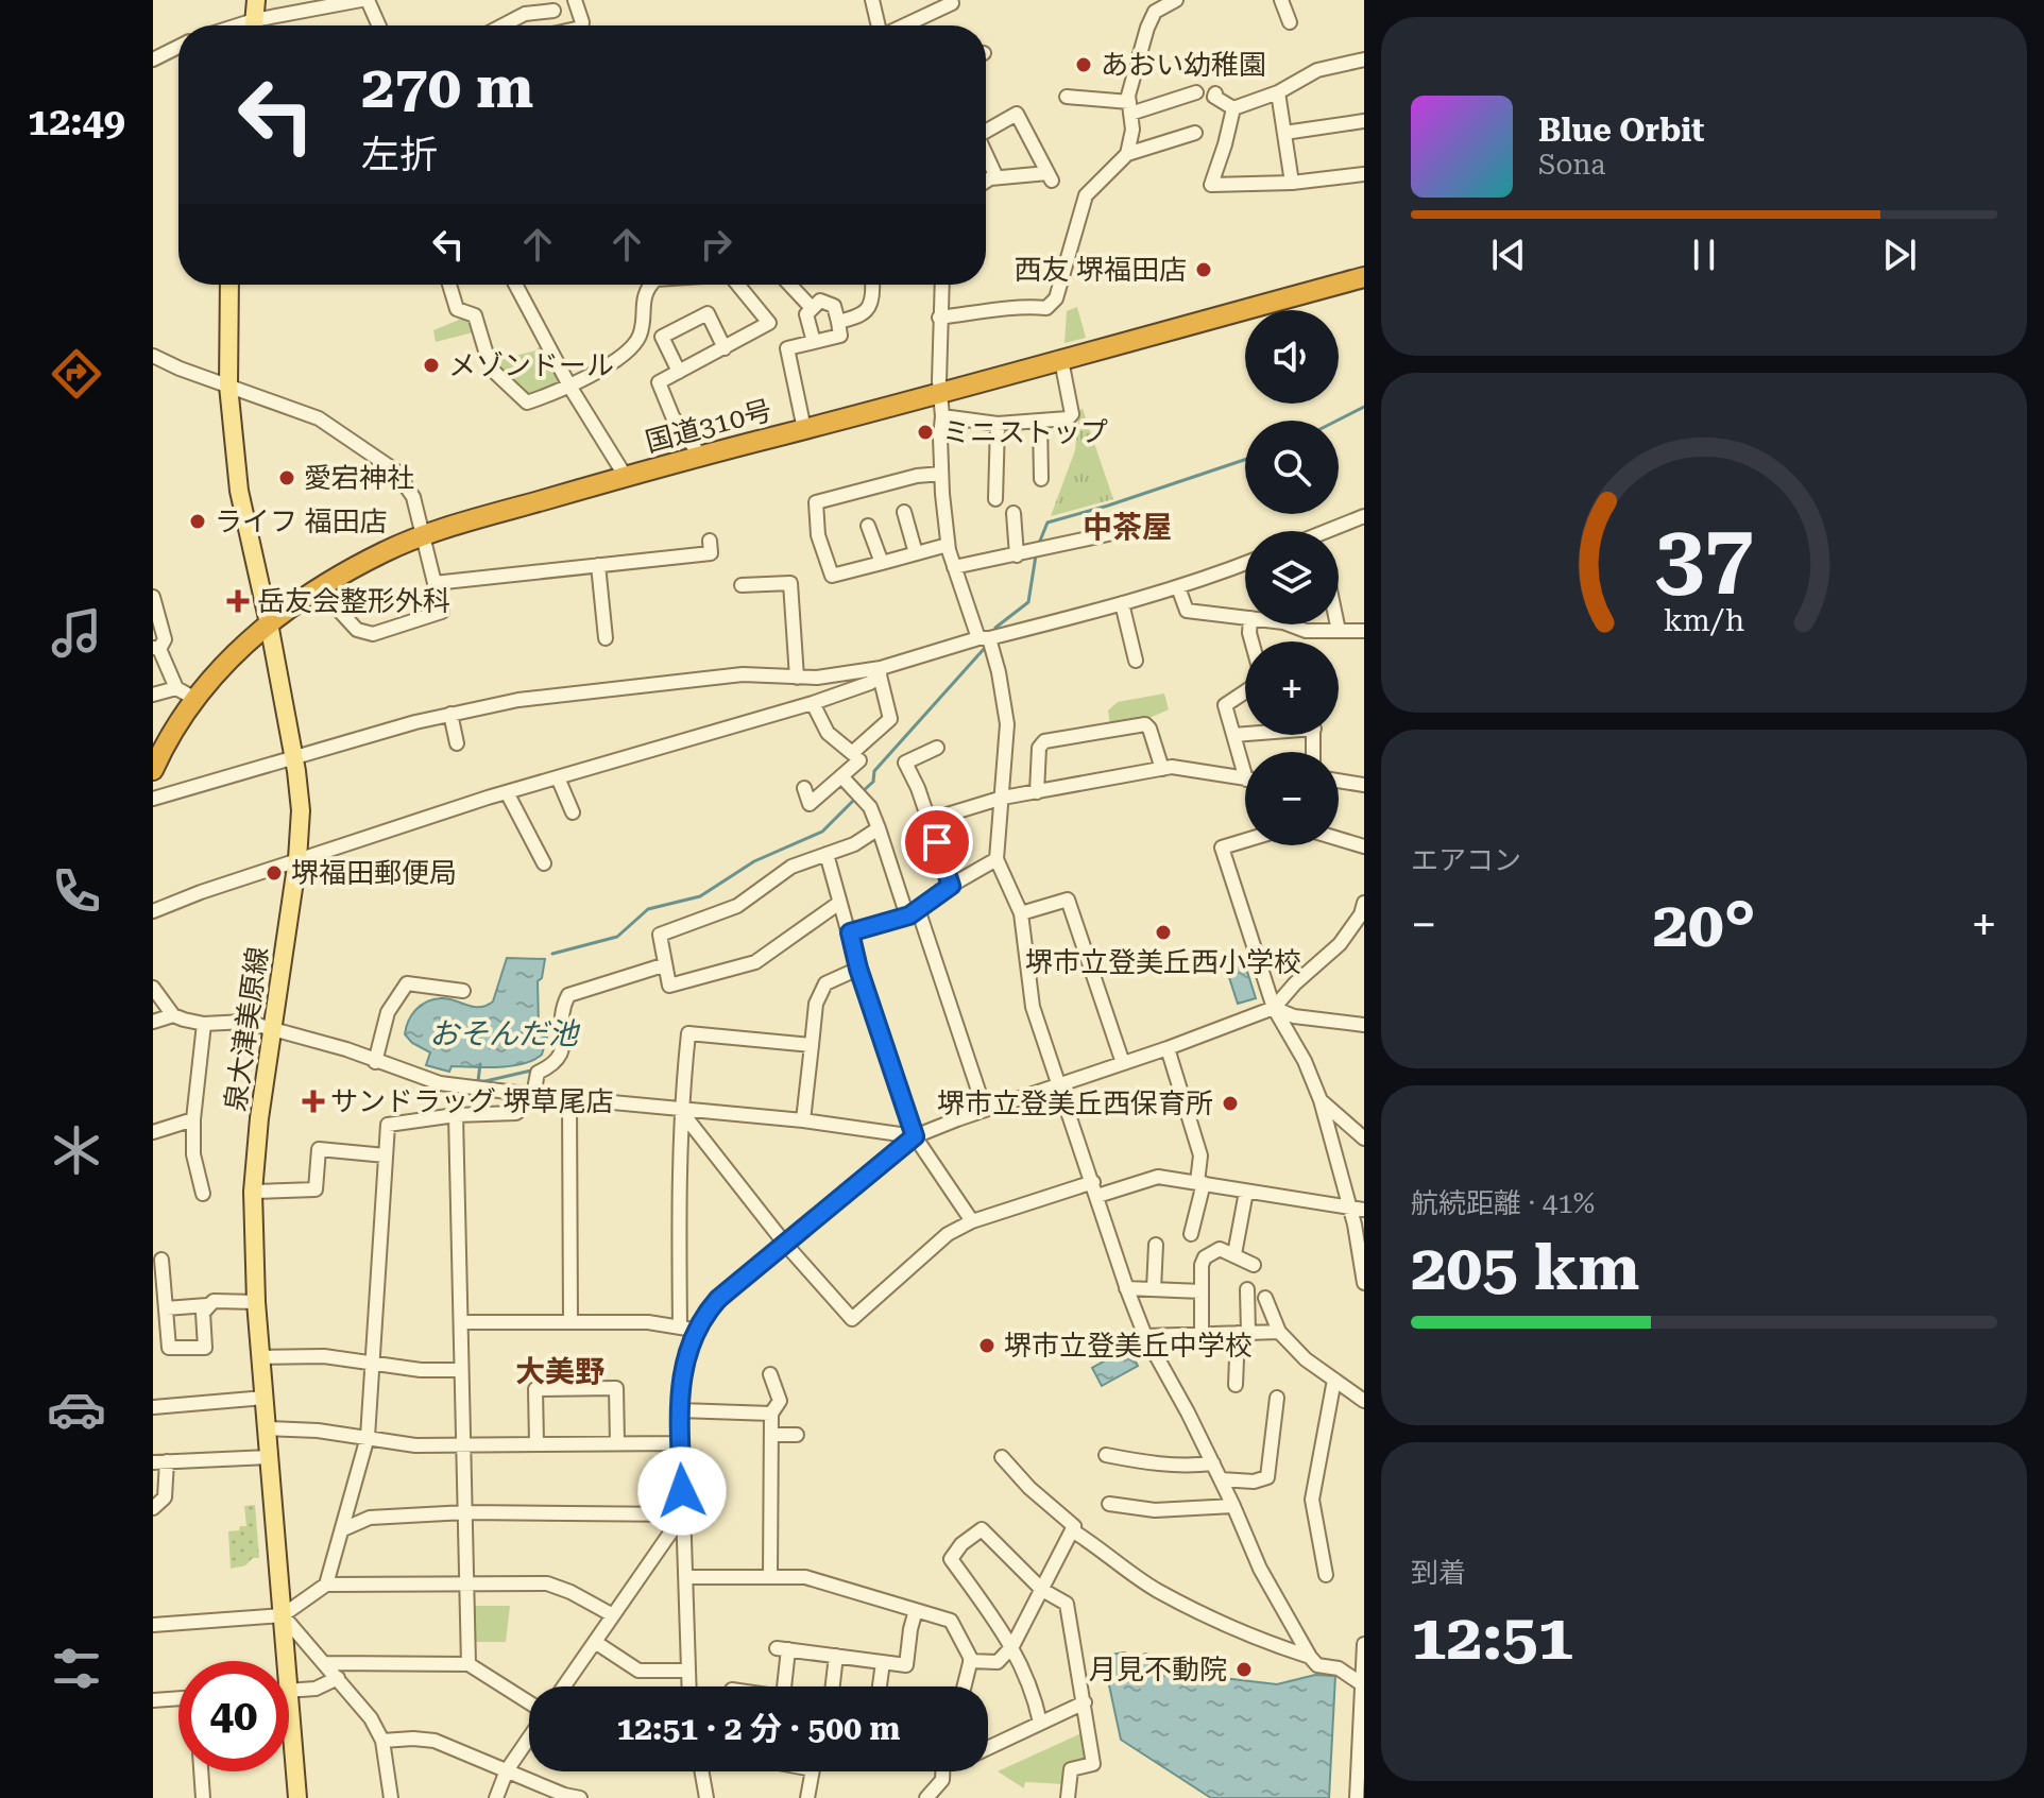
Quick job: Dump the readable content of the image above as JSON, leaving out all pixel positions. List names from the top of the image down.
{
  "streets": {
    "highway": ["国道310号"],
    "main road": ["泉大津美原線"]
  },
  "crossings": [
    ["国道310号", "泉大津美原線"]
  ],
  "districts": ["中茶屋", "大美野"],
  "water": ["おそんだ池"],
  "places": {
    "other": [
      "あおい幼稚園",
      "西友 堺福田店",
      "メゾンドール",
      "ミニストップ",
      "愛宕神社",
      "ライフ 福田店",
      "堺福田郵便局",
      "堺市立登美丘西小学校",
      "堺市立登美丘西保育所",
      "堺市立登美丘中学校",
      "月見不動院"
    ],
    "health": ["岳友会整形外科", "サンドラッグ 堺草尾店"]
  },
  "page": {
    "tabs": "12:49",
    "turn": ["270 m", "左折"],
    "song": ["Blue Orbit", "Sona"],
    "map_buttons": ["+", "−"],
    "tile": [
      "エアコン",
      ["航続距離 · 41%", "205 km"],
      ["到着", "12:51"]
    ],
    "heat": ["−", "20°", "+"],
    "limit": "40",
    "trip": "12:51 · 2 分 · 500 m",
    "gauge": ["37", "km/h"]
  }
}
